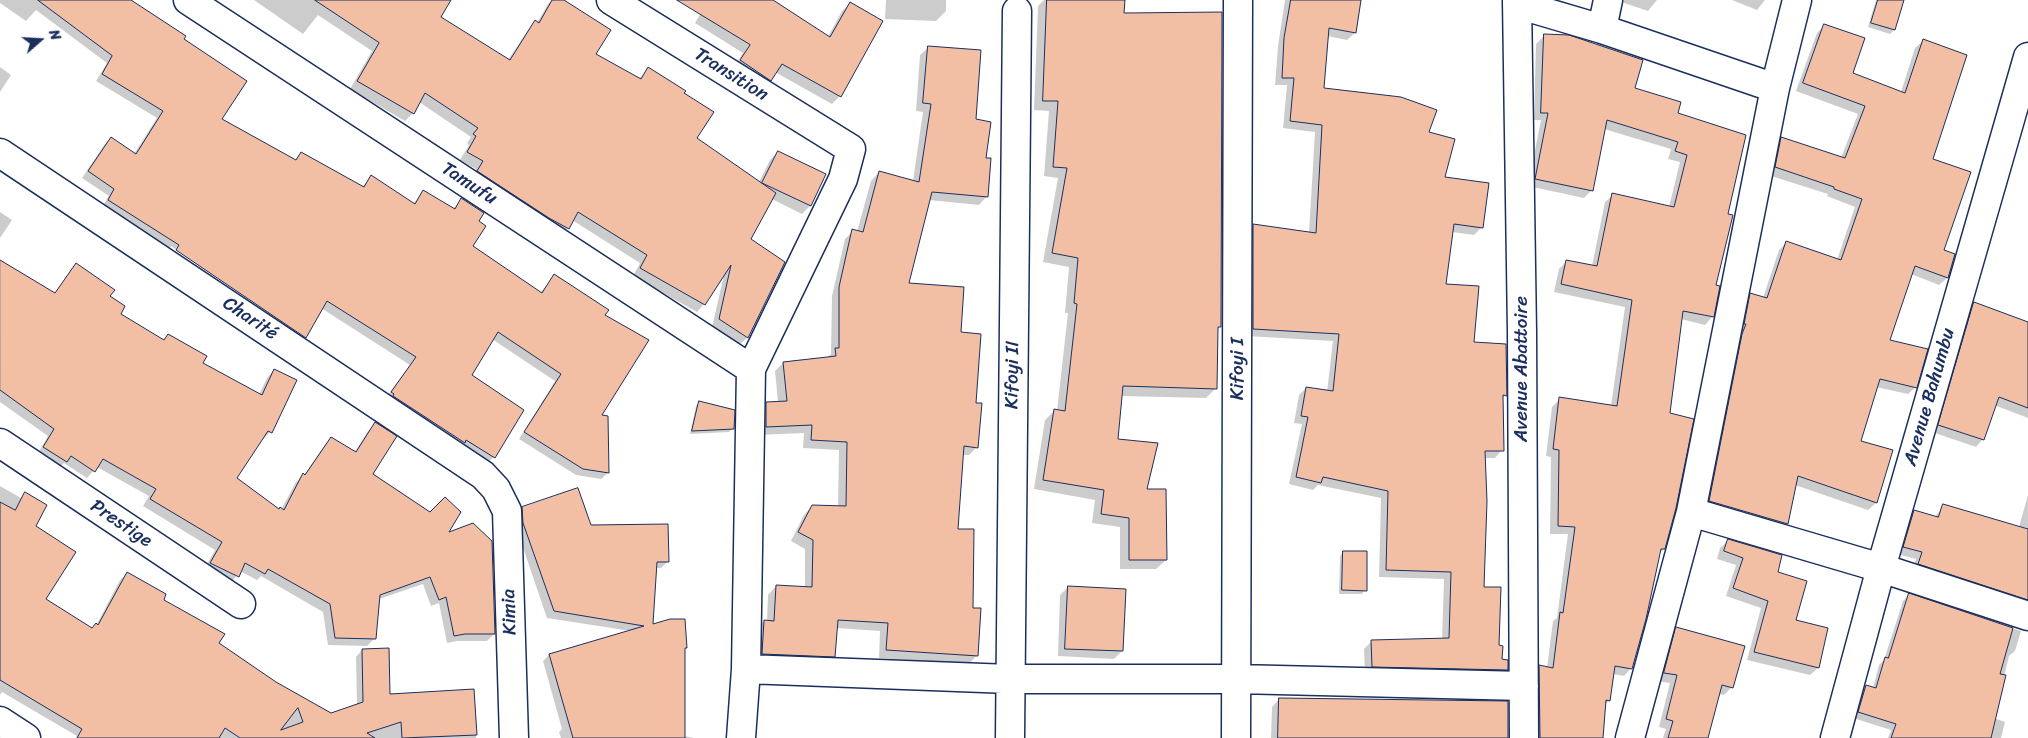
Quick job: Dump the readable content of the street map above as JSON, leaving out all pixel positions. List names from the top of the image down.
{
  "streets": {
    "street": [
      "Transition",
      "Tamufu",
      "Charité",
      "Kifoyi I",
      "Avenue Abattoire",
      "Kifoyi II",
      "Avenue Bahumbu",
      "Prestige",
      "Kimia"
    ]
  },
  "crossings": [
    ["Transition", "Tamufu"],
    ["Charité", "Kimia"]
  ],
  "north": "right"
}
